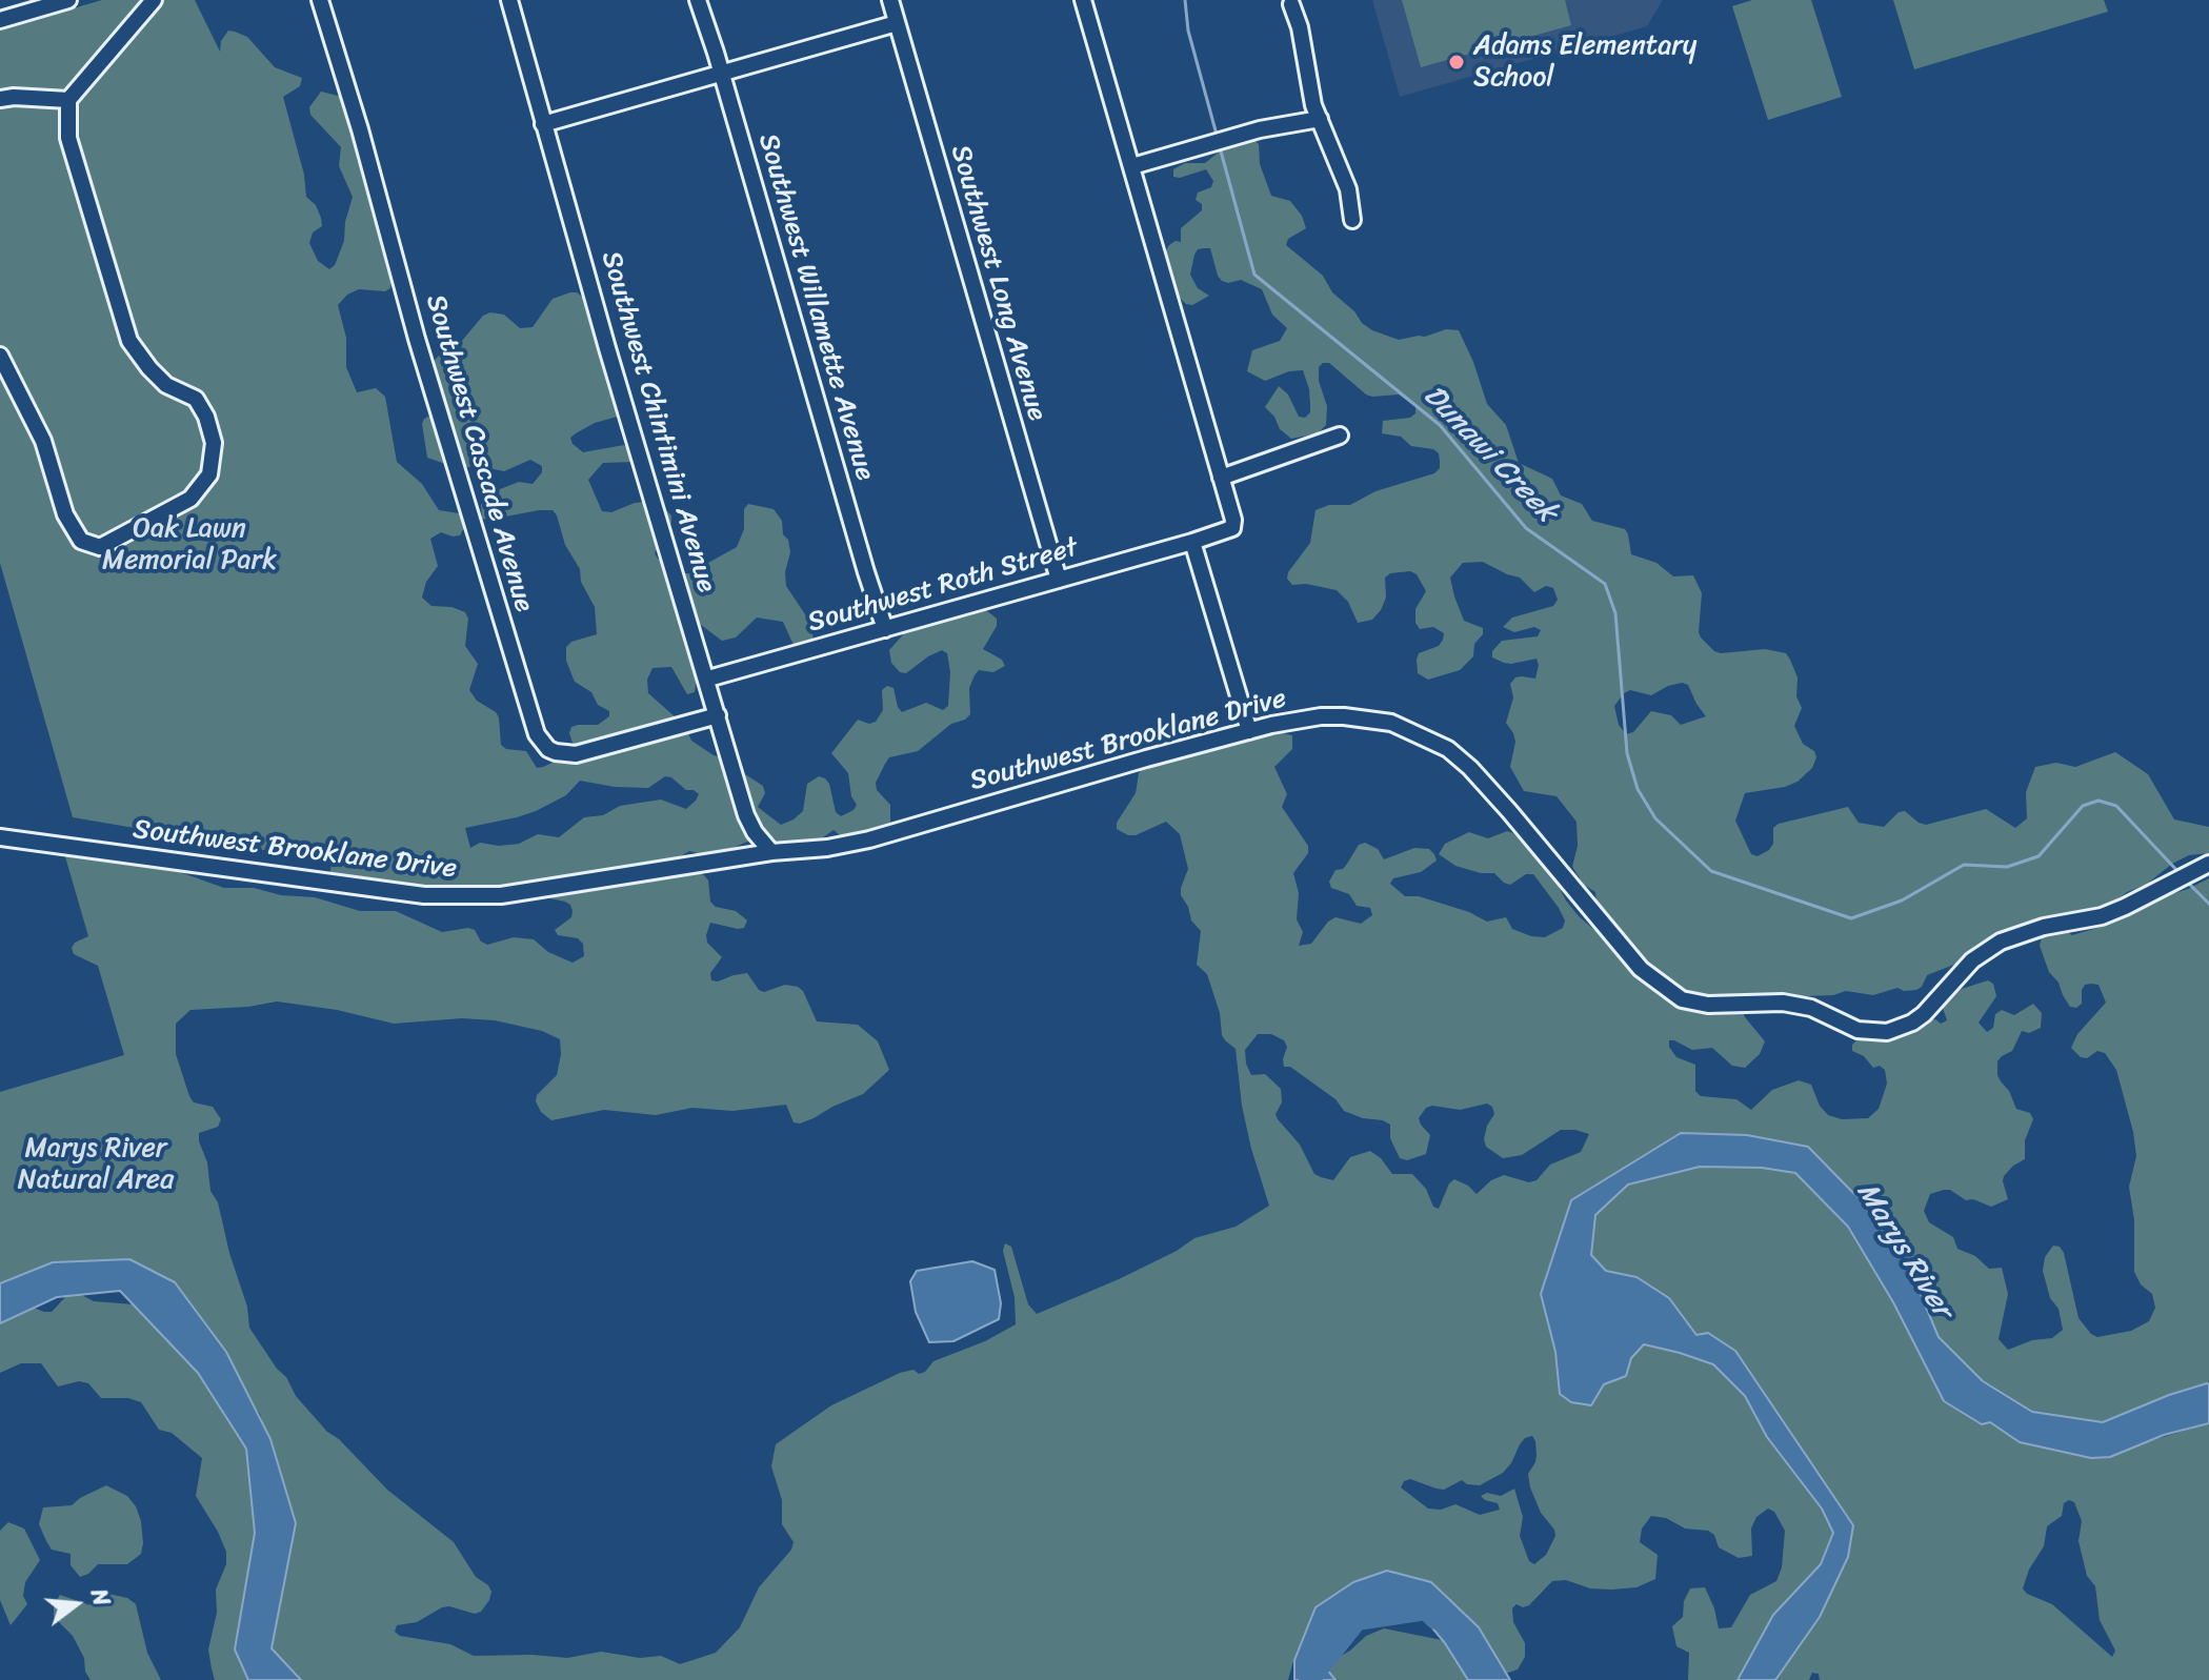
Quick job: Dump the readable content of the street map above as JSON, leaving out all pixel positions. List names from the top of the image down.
{
  "streets": {
    "street": [
      "Southwest Long Avenue",
      "Southwest Willamette Avenue",
      "Southwest Chintimini Avenue",
      "Southwest Cascade Avenue",
      "Southwest Roth Street",
      "Southwest Brooklane Drive"
    ]
  },
  "crossings": [
    ["Southwest Long Avenue", "Southwest Roth Street"],
    ["Southwest Willamette Avenue", "Southwest Roth Street"],
    ["Southwest Chintimini Avenue", "Southwest Cascade Avenue"],
    ["Southwest Chintimini Avenue", "Southwest Roth Street"],
    ["Southwest Chintimini Avenue", "Southwest Brooklane Drive"]
  ],
  "water": ["Dunawi Creek", "Marys River"],
  "parks": ["Oak Lawn Memorial Park", "Marys River Natural Area"],
  "places": ["Adams Elementary School"],
  "north": "right"
}
